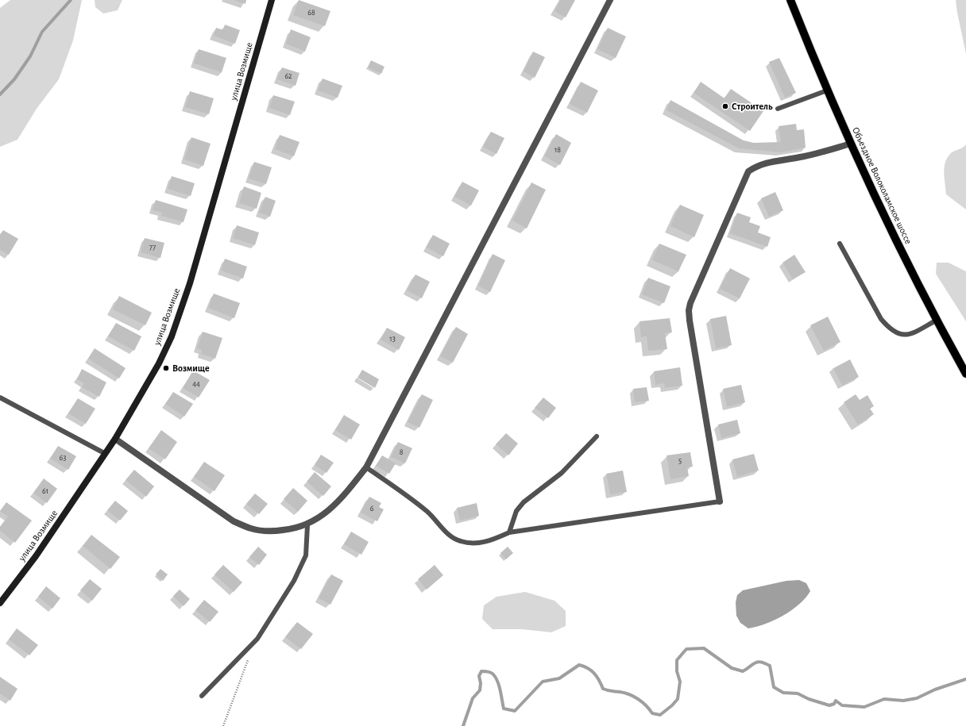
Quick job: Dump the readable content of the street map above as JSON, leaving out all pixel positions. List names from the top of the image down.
{
  "streets": {
    "main road": ["улица Возмище", "Объездное Волоколамское шоссе"]
  },
  "places": ["Строитель", "Возмище"],
  "house_numbers": [
    "68",
    "62",
    "18",
    "77",
    "13",
    "44",
    "8",
    "63",
    "5",
    "61",
    "6"
  ]
}
